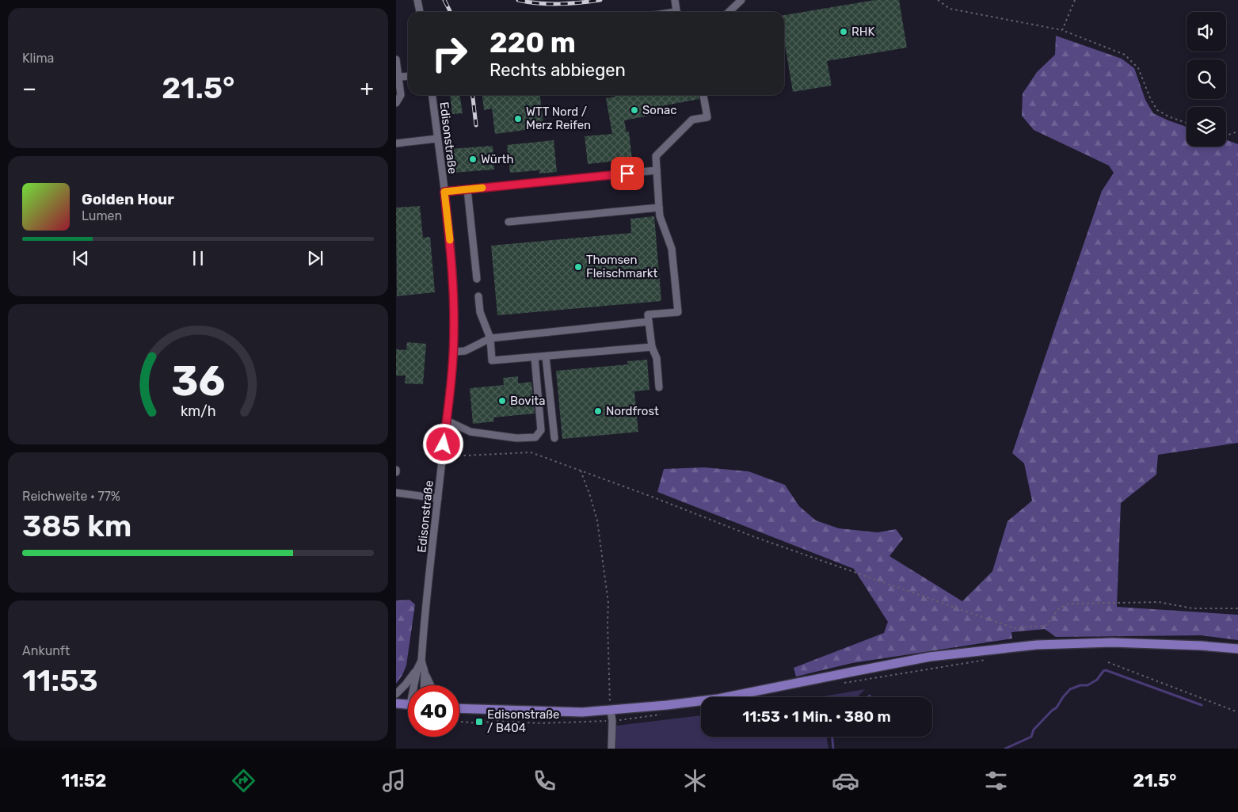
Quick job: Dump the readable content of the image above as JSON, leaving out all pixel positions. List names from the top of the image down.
{
  "streets": {
    "street": ["Edisonstraße"]
  },
  "places": {
    "other": [
      "RHK",
      "Sonac",
      "WTT Nord / Merz Reifen",
      "Würth",
      "Thomsen Fleischmarkt",
      "Bovita",
      "Nordfrost"
    ],
    "transit": ["Edisonstraße / B404"]
  },
  "page": {
    "tile": [
      "Klima",
      ["Reichweite · 77%", "385 km"],
      ["Ankunft", "11:53"]
    ],
    "turn": ["220 m", "Rechts abbiegen"],
    "heat": ["−", "21.5°", "+"],
    "song": ["Golden Hour", "Lumen"],
    "limit": "40",
    "trip": "11:53 · 1 Min. · 380 m",
    "tabs": ["11:52", "21.5°"],
    "gauge": ["36", "km/h"]
  }
}
